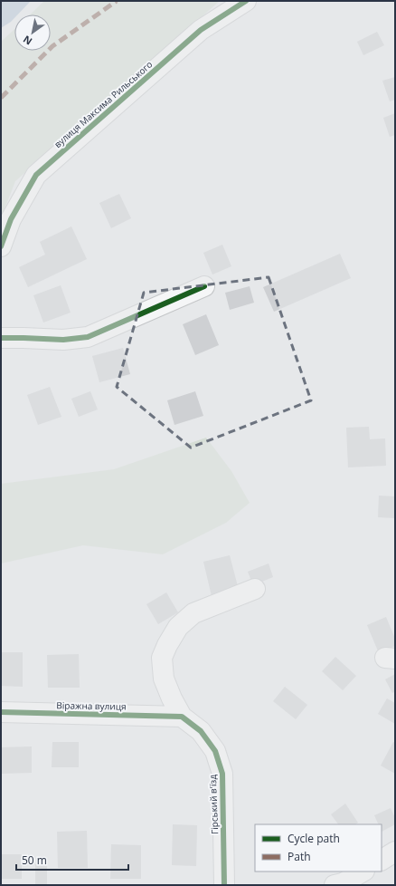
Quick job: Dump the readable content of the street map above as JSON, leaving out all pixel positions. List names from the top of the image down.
{
  "streets": {
    "street": ["вулиця Максима Рильського", "Віражна вулиця", "Гірський в'їзд"]
  },
  "crossings": [
    ["Віражна вулиця", "Гірський в'їзд"]
  ],
  "legend": ["Cycle path", "Path"],
  "scale_bar": "50 m",
  "north": "bottom left"
}
